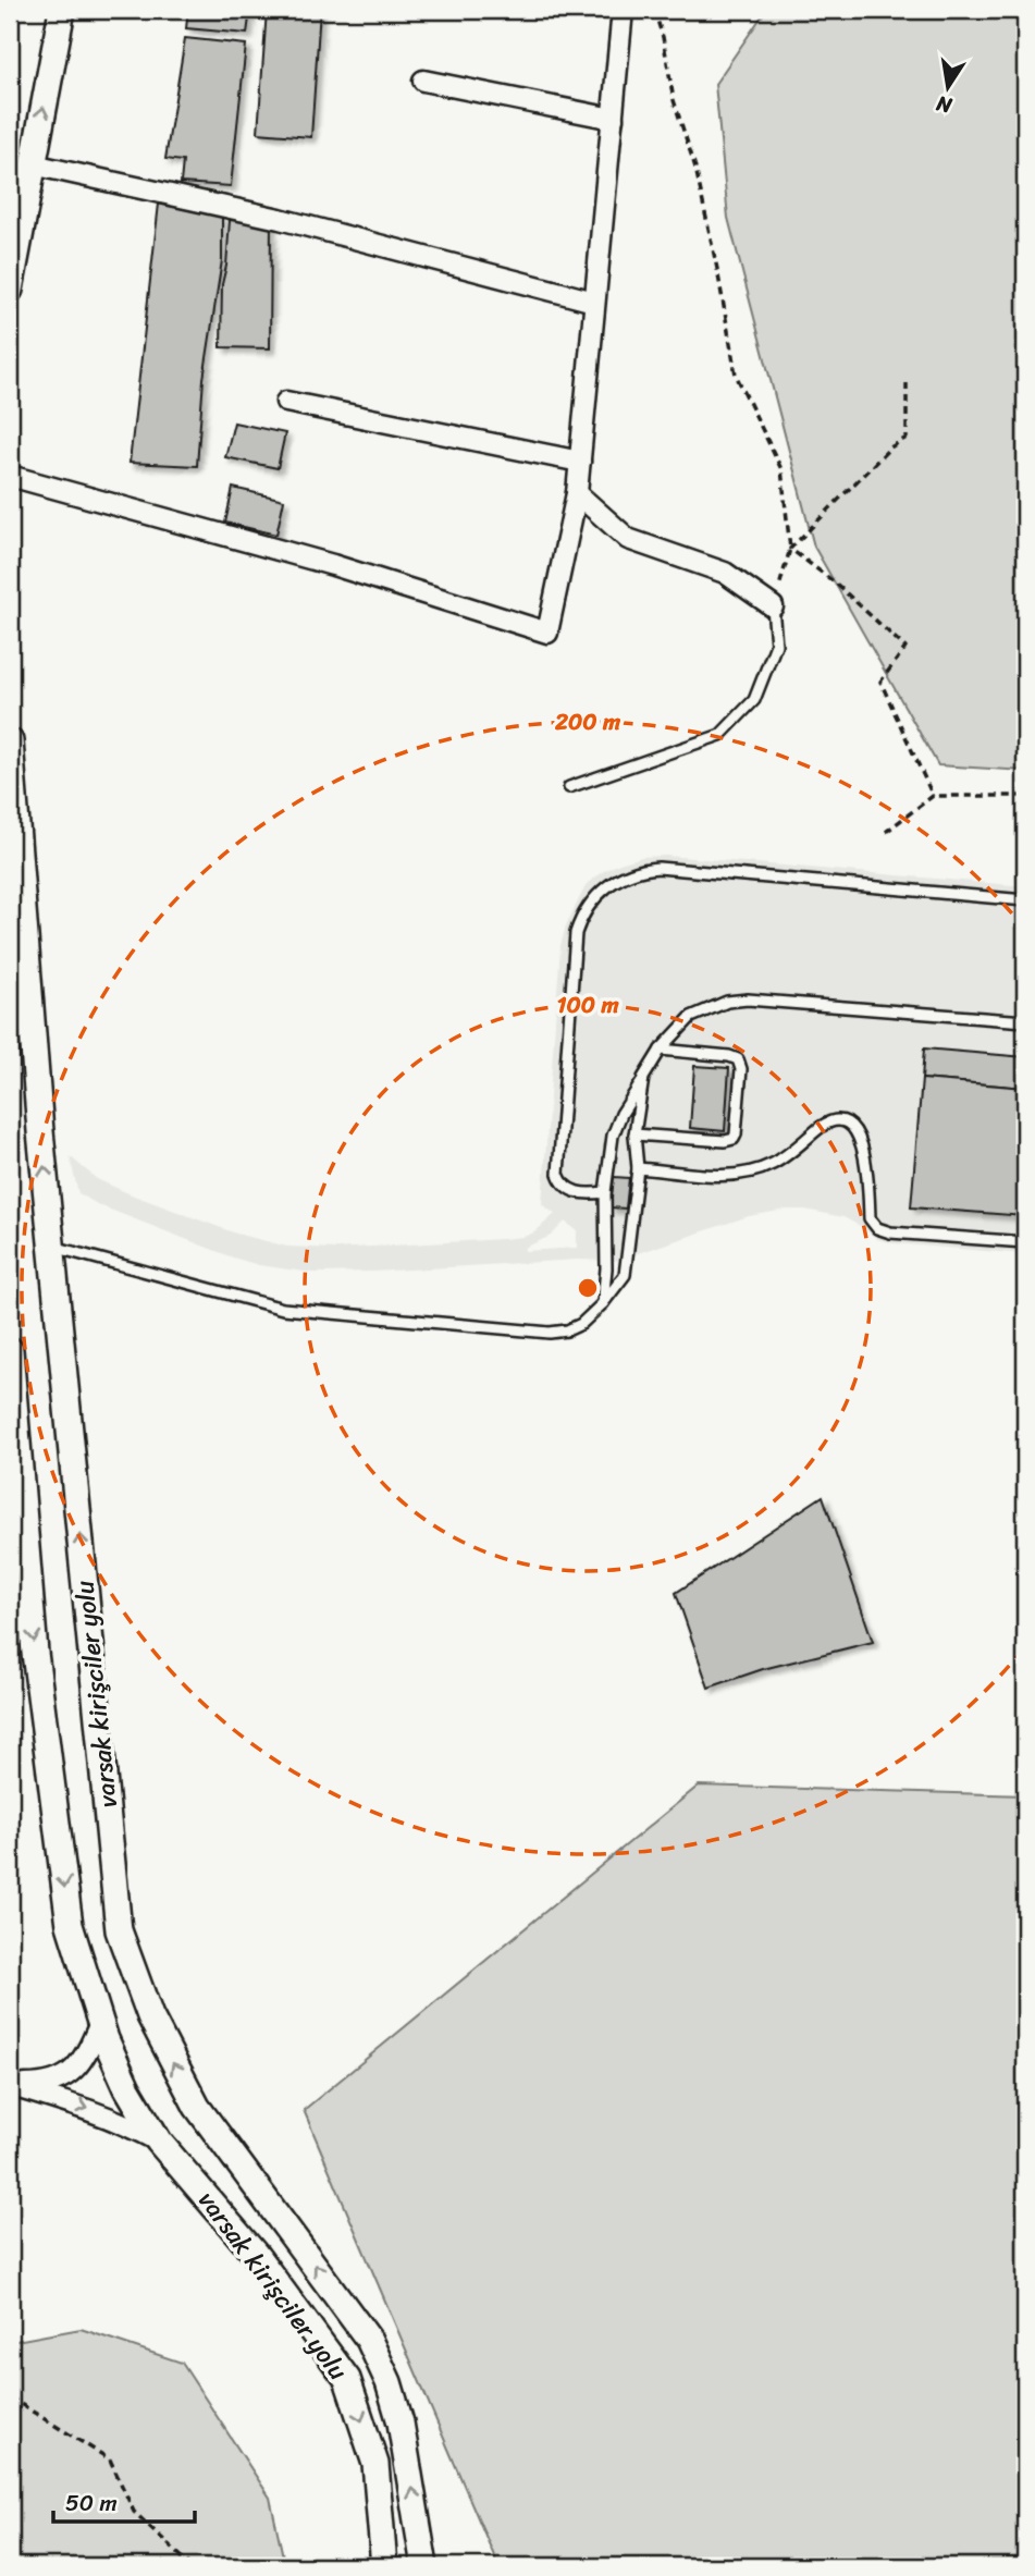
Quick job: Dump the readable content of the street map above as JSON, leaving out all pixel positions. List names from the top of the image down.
{
  "streets": {
    "street": ["varsak kirişciler yolu"]
  },
  "scale_bar": "50 m",
  "north": "bottom",
  "rings": ["200 m", "100 m"]
}
